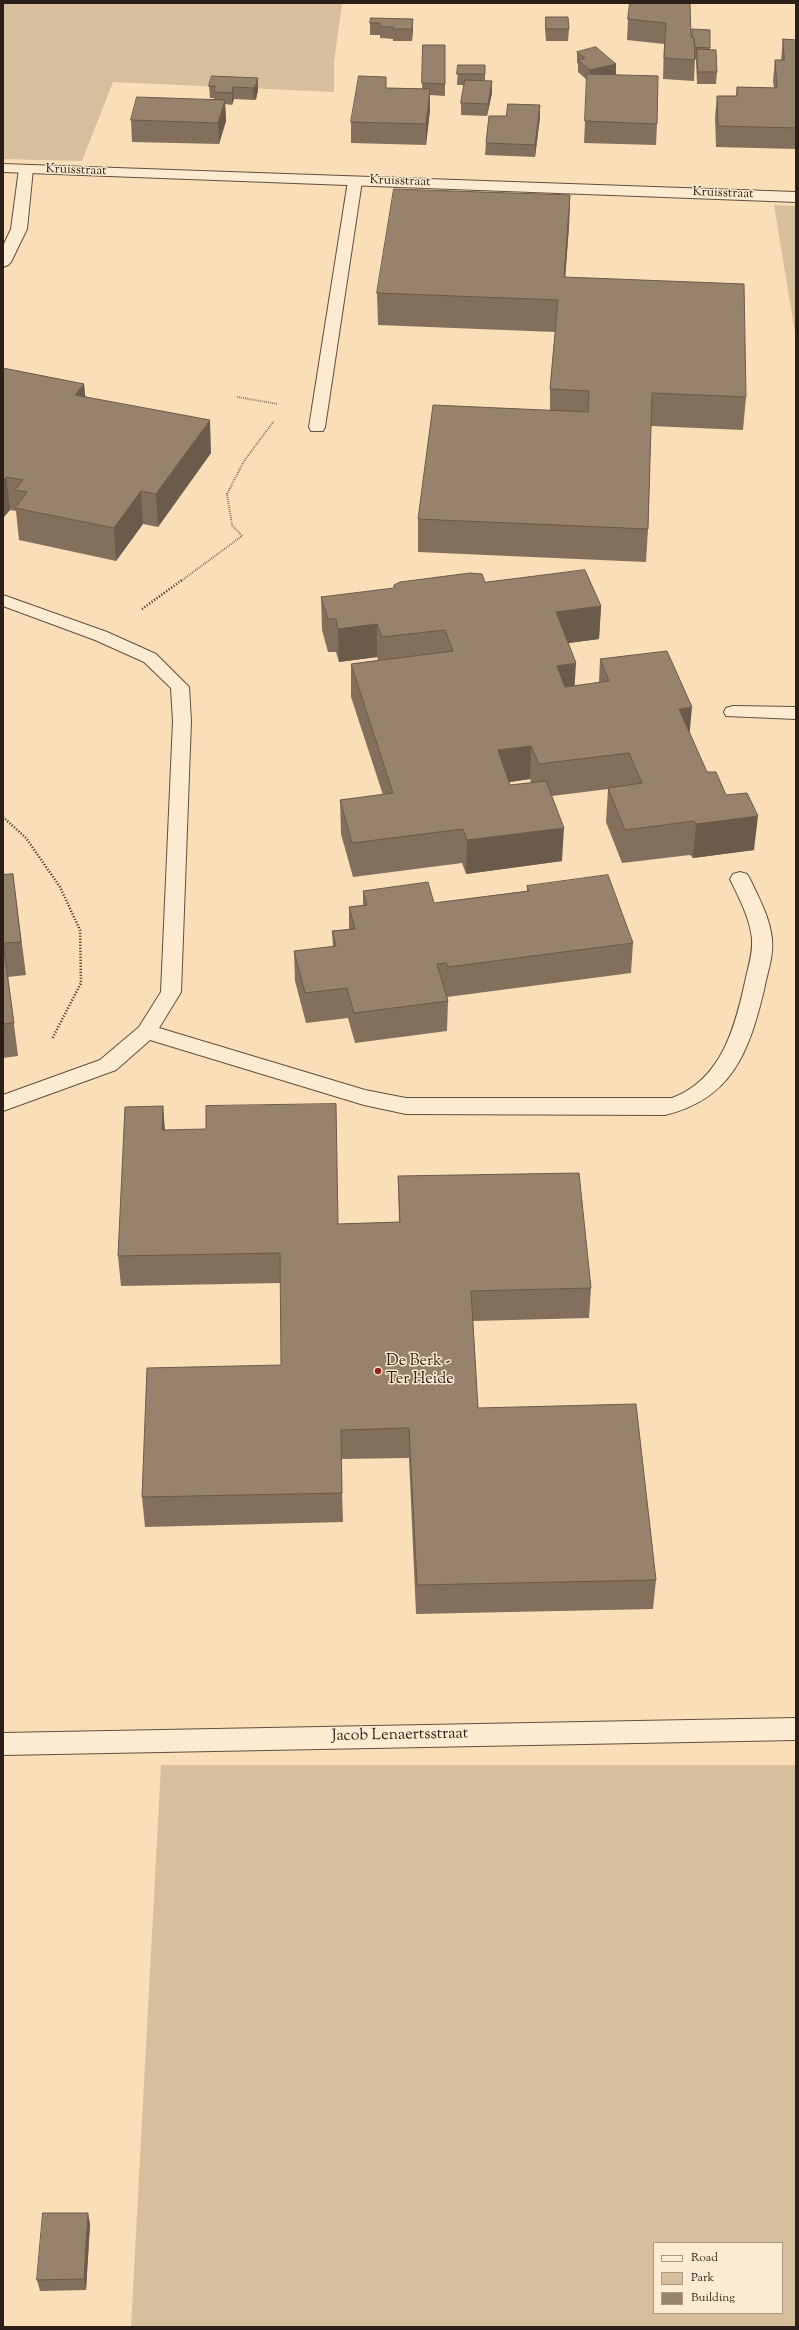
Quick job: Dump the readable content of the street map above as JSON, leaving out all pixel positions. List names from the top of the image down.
{
  "streets": {
    "street": ["Kruisstraat", "Jacob Lenaertsstraat"]
  },
  "places": ["De Berk - Ter Heide"],
  "legend": ["Road", "Park", "Building"]
}
